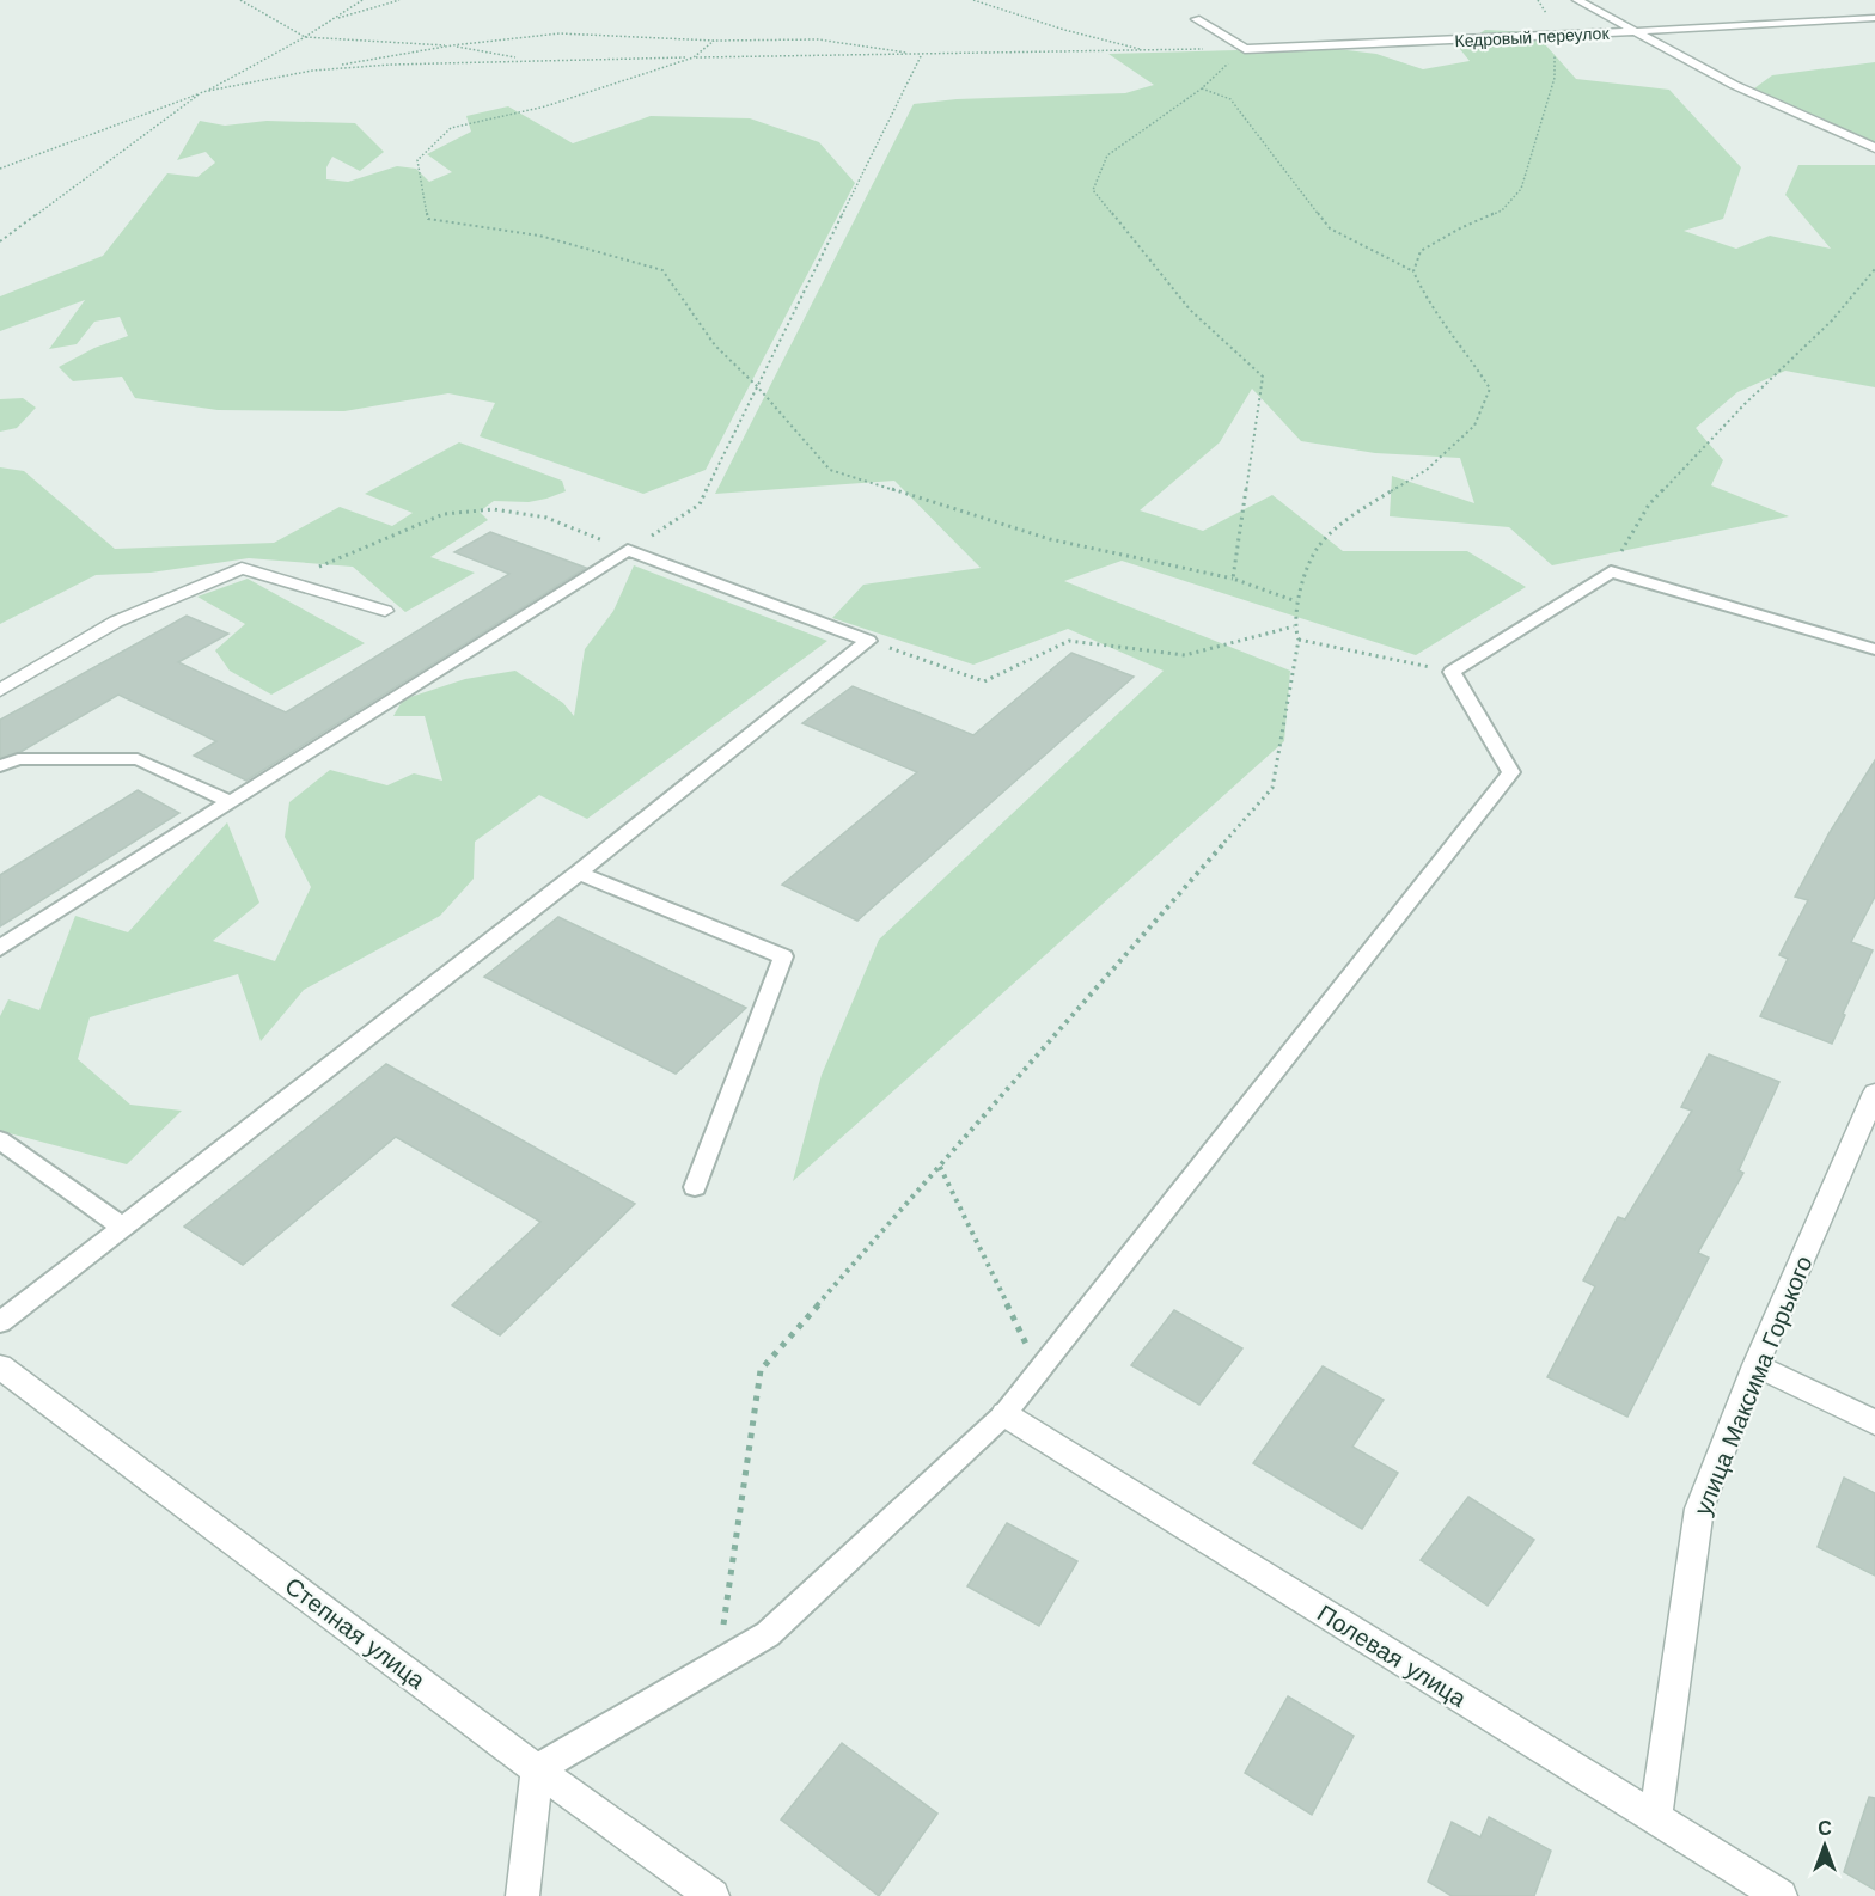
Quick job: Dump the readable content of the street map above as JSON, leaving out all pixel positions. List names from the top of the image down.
{
  "streets": {
    "street": [
      "Кедровый переулок",
      "улица Максима Горького",
      "Степная улица",
      "Полевая улица"
    ]
  },
  "crossings": [
    ["улица Максима Горького", "Полевая улица"]
  ],
  "north": "top"
}
